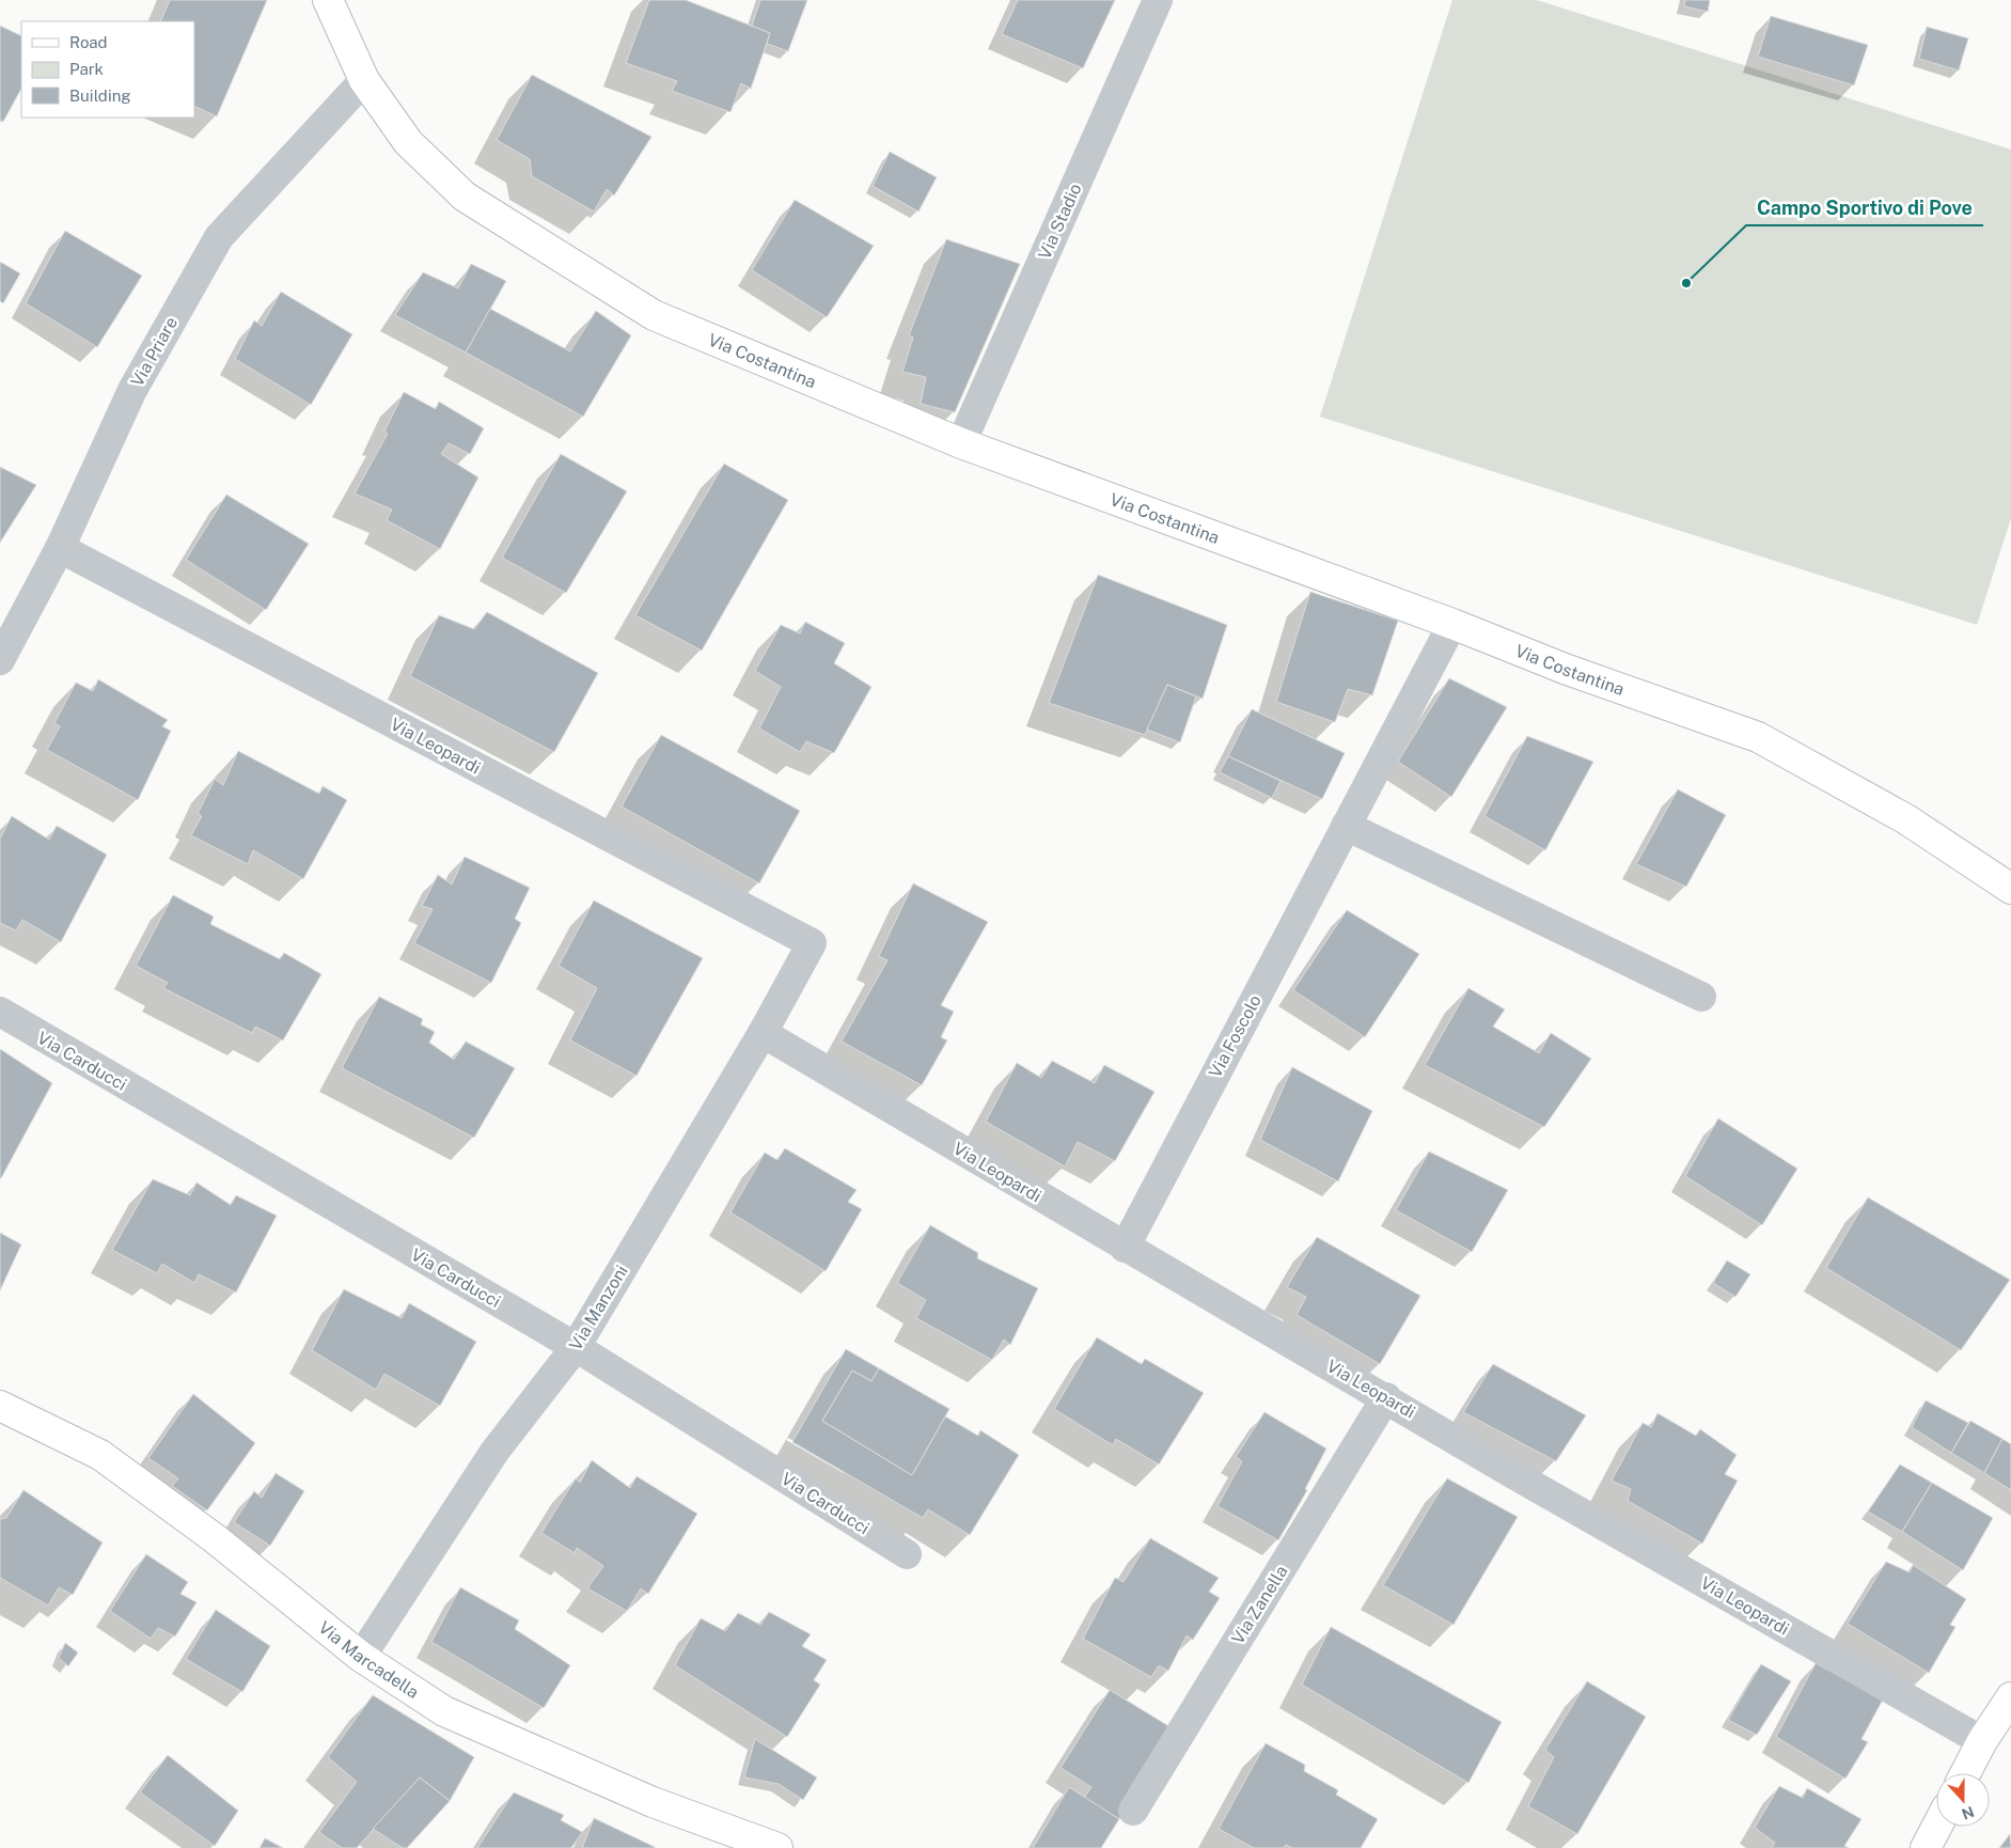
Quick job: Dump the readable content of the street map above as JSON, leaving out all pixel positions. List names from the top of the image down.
{
  "streets": {
    "street": [
      "Via Stadio",
      "Via Priare",
      "Via Costantina",
      "Via Leopardi",
      "Via Foscolo",
      "Via Carducci",
      "Via Manzoni",
      "Via Zanella",
      "Via Marcadella"
    ]
  },
  "crossings": [
    ["Via Stadio", "Via Costantina"],
    ["Via Priare", "Via Costantina"],
    ["Via Priare", "Via Leopardi"],
    ["Via Costantina", "Via Foscolo"],
    ["Via Leopardi", "Via Foscolo"],
    ["Via Leopardi", "Via Manzoni"],
    ["Via Leopardi", "Via Zanella"],
    ["Via Carducci", "Via Manzoni"],
    ["Via Manzoni", "Via Marcadella"]
  ],
  "places": ["Campo Sportivo di Pove"],
  "legend": ["Road", "Park", "Building"],
  "north": "bottom"
}
